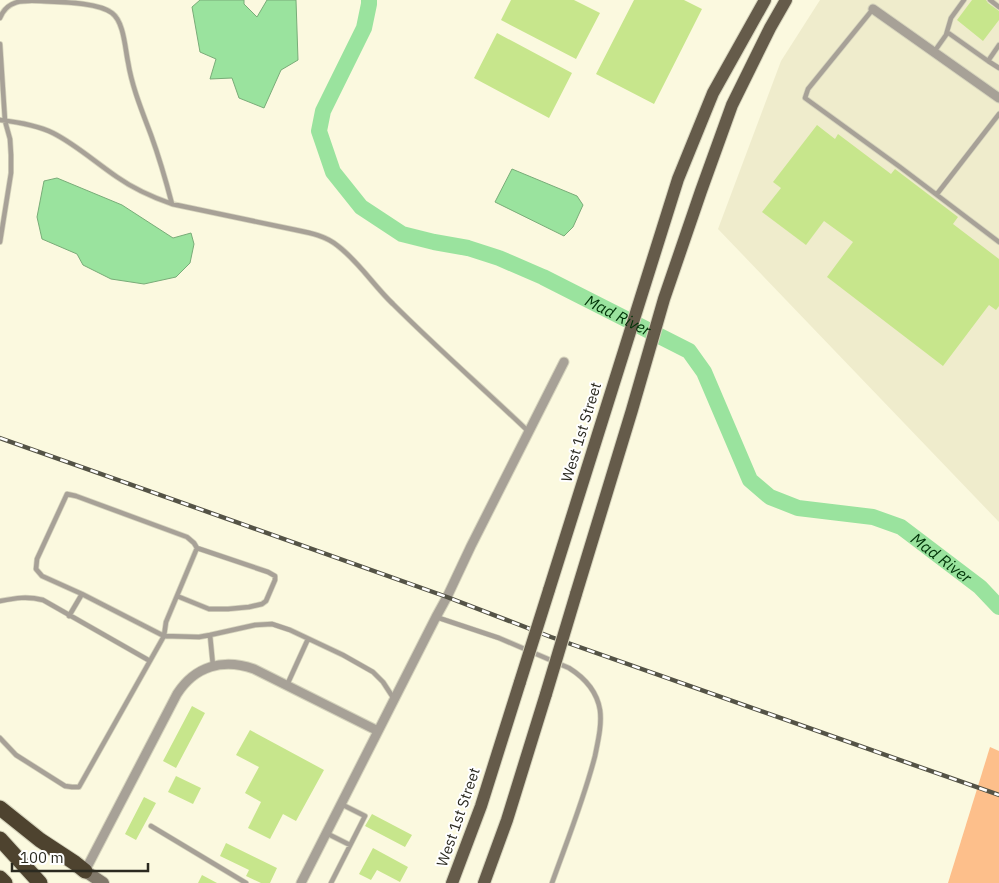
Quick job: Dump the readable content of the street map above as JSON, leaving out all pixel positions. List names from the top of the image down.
{
  "streets": {
    "main road": ["West 1st Street"]
  },
  "water": ["Mad River"],
  "scale_bar": "100 m"
}
